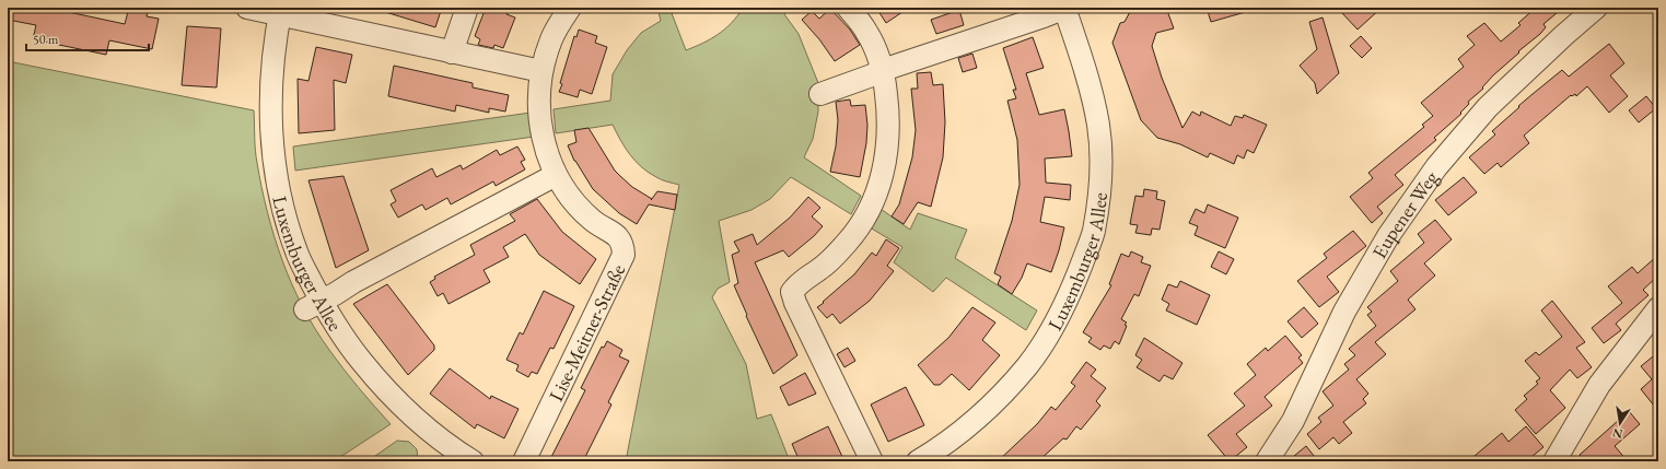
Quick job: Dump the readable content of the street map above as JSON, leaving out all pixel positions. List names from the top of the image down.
{
  "streets": {
    "street": ["Eupener Weg", "Luxemburger Allee", "Lise-Meitner-Straße"]
  },
  "scale_bar": "50 m",
  "north": "bottom"
}
